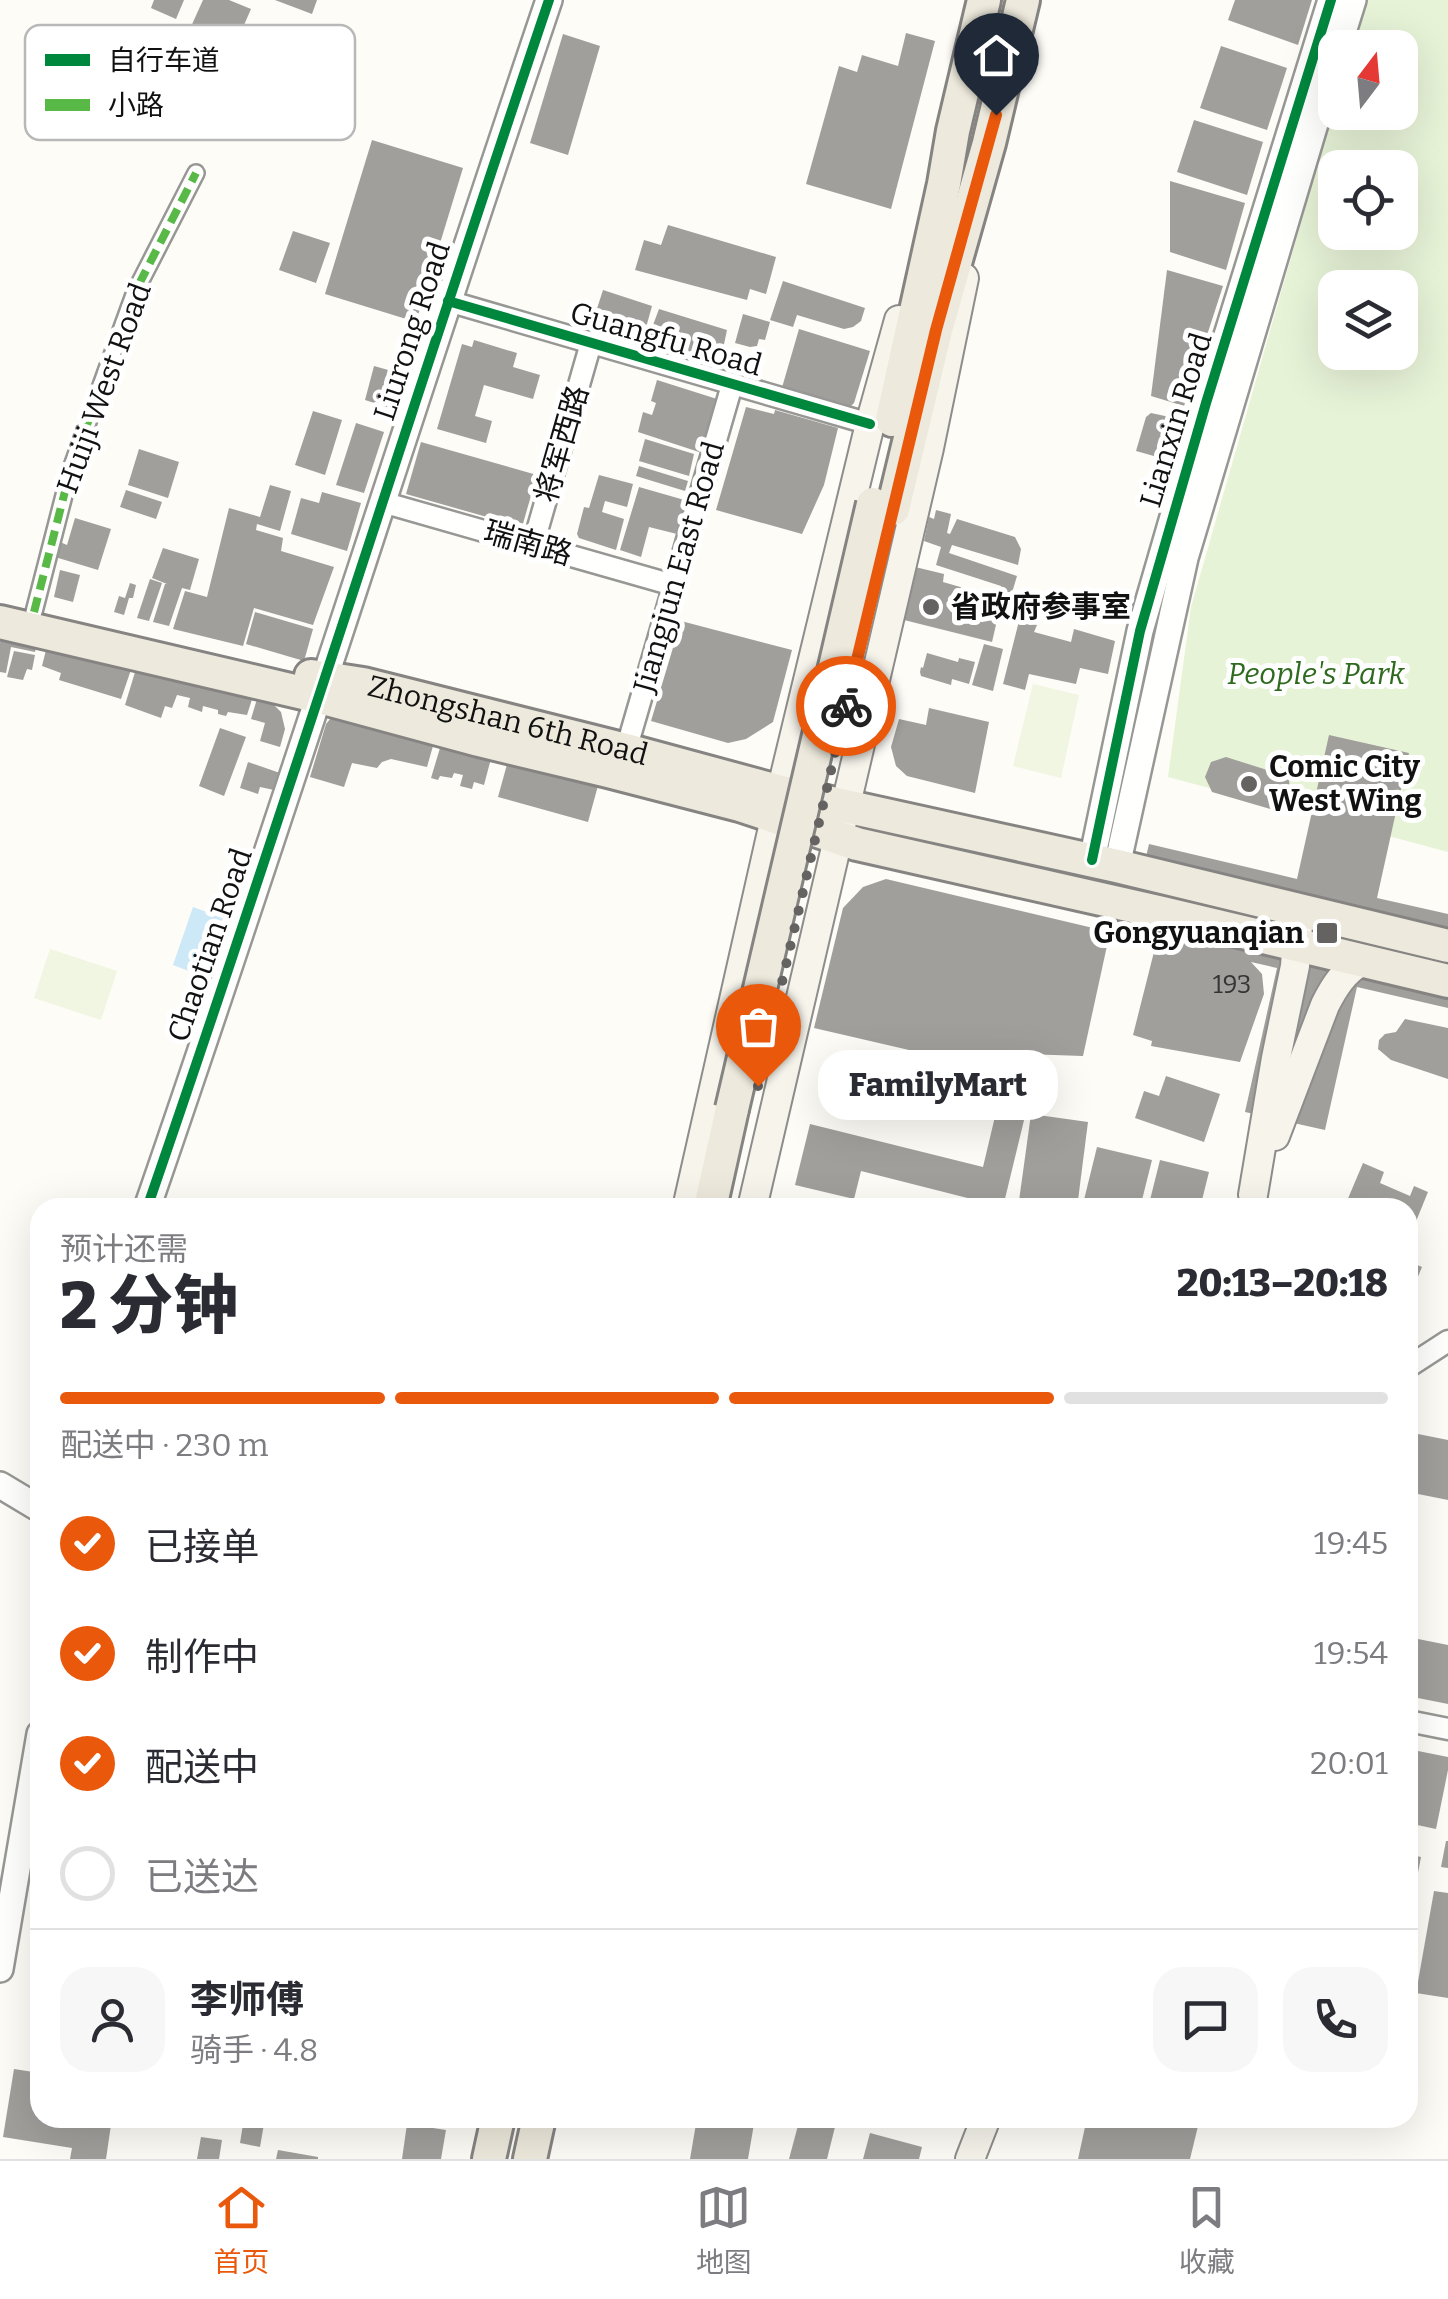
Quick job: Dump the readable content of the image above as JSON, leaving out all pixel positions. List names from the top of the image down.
{
  "streets": {
    "main road": ["Zhongshan 6th Road"],
    "street": [
      "Liurong Road",
      "Guangfu Road",
      "Huiji West Road",
      "Lianxin Road",
      "将军西路",
      "瑞南路",
      "Jiangjun East Road",
      "Chaotian Road"
    ]
  },
  "crossings": [
    ["Liurong Road", "Guangfu Road"],
    ["Liurong Road", "瑞南路"],
    ["Liurong Road", "Zhongshan 6th Road"],
    ["Liurong Road", "Chaotian Road"],
    ["Guangfu Road", "将军西路"],
    ["Guangfu Road", "Jiangjun East Road"],
    ["Huiji West Road", "Zhongshan 6th Road"],
    ["将军西路", "瑞南路"],
    ["瑞南路", "Jiangjun East Road"],
    ["Jiangjun East Road", "Zhongshan 6th Road"],
    ["Zhongshan 6th Road", "Chaotian Road"]
  ],
  "parks": ["People's Park"],
  "places": {
    "other": ["省政府参事室", "Comic City West Wing", "FamilyMart"],
    "transit": ["Gongyuanqian"]
  },
  "house_numbers": ["193"],
  "legend": ["自行车道", "小路"],
  "north": "top",
  "page": {
    "bubble": "FamilyMart",
    "heading": ["2 分钟", "预计还需", "20:13–20:18"],
    "panel": ["李师傅", "骑手 · 4.8"],
    "bar": "配送中 · 230 m",
    "list": [
      ["已接单", "19:45"],
      ["制作中", "19:54"],
      ["配送中", "20:01"],
      "已送达"
    ],
    "tabs": ["首页", "地图", "收藏"]
  }
}
